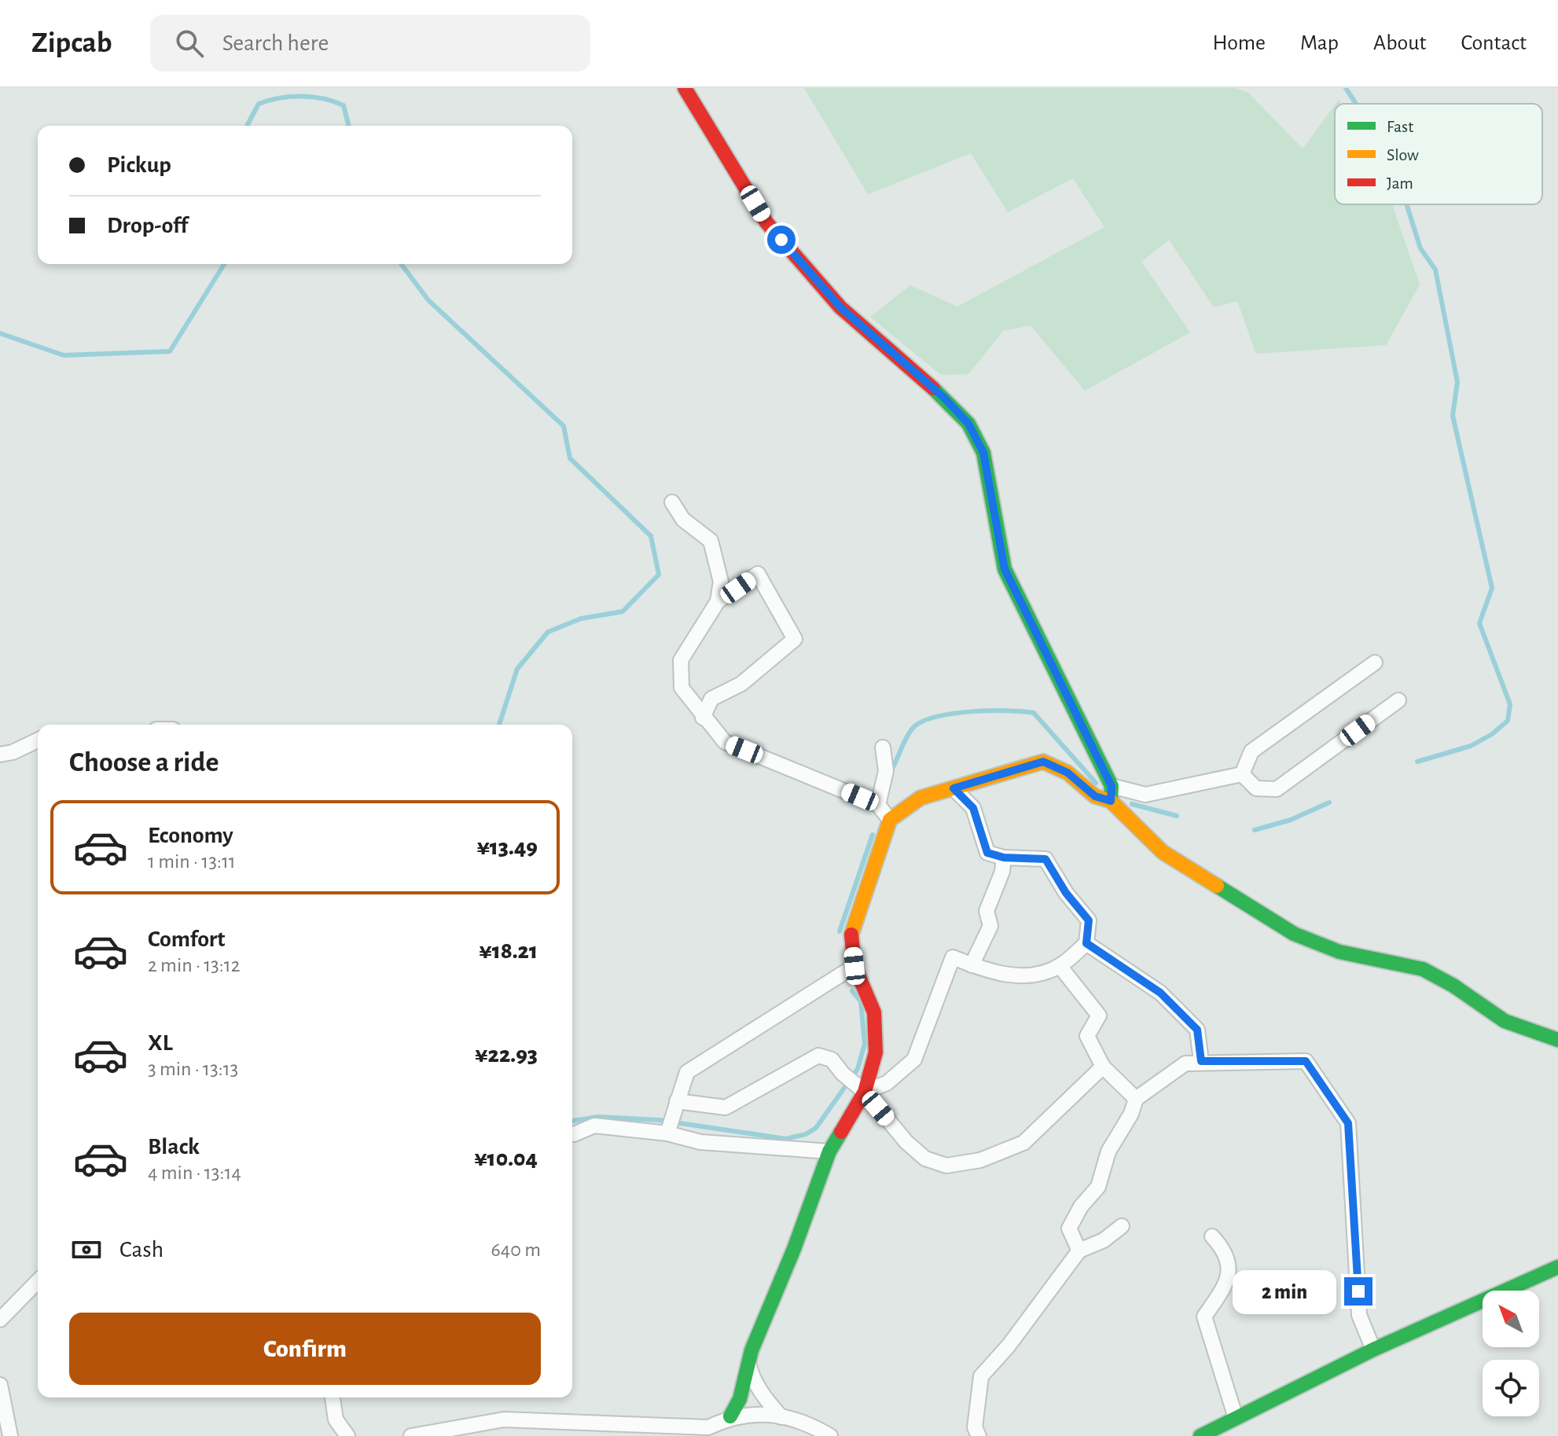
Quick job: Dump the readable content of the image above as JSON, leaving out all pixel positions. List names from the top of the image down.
{
  "legend": ["Fast", "Slow", "Jam"],
  "north": "top left",
  "page": {
    "header": "Zipcab",
    "search": "Search here",
    "nav": [
      "Home",
      "Map",
      "About",
      "Contact"
    ],
    "banner": ["Pickup", "Drop-off"],
    "heading": "Choose a ride",
    "list": [
      {
        "name": "Economy",
        "note": "1 min · 13:11",
        "value": "¥13.49"
      },
      {
        "name": "Comfort",
        "note": "2 min · 13:12",
        "value": "¥18.21"
      },
      {
        "name": "XL",
        "note": "3 min · 13:13",
        "value": "¥22.93"
      },
      {
        "name": "Black",
        "note": "4 min · 13:14",
        "value": "¥10.04"
      }
    ],
    "pay": ["Cash", "640 m"],
    "bubble": "2 min",
    "buttons": "Confirm"
  }
}
